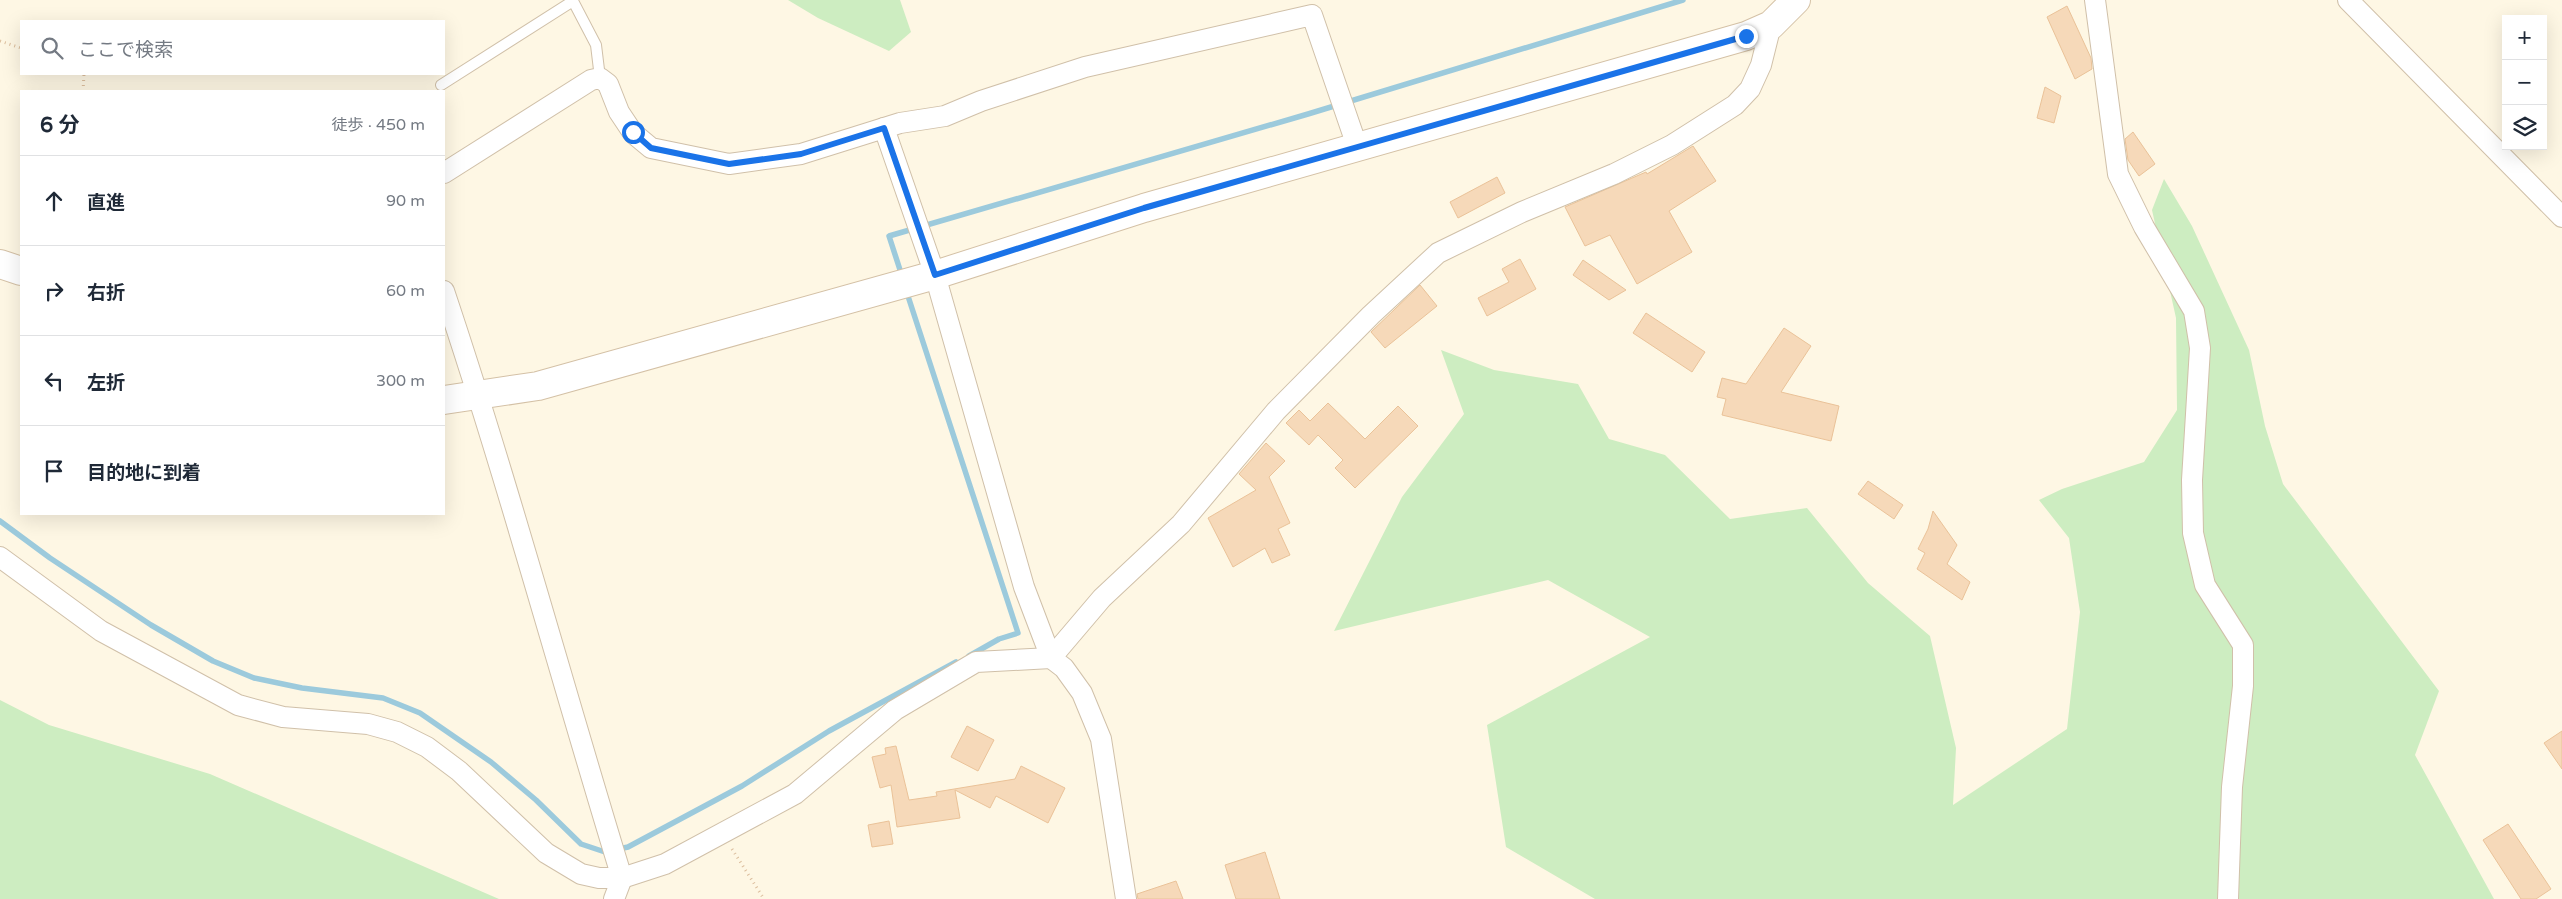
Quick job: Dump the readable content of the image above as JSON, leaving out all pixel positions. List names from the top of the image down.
{
  "page": {
    "map_buttons": ["+", "−"],
    "search": "ここで検索",
    "heading": ["6 分", "徒歩 · 450 m"],
    "list": [
      ["直進", "90 m"],
      ["右折", "60 m"],
      ["左折", "300 m"],
      "目的地に到着"
    ]
  }
}
